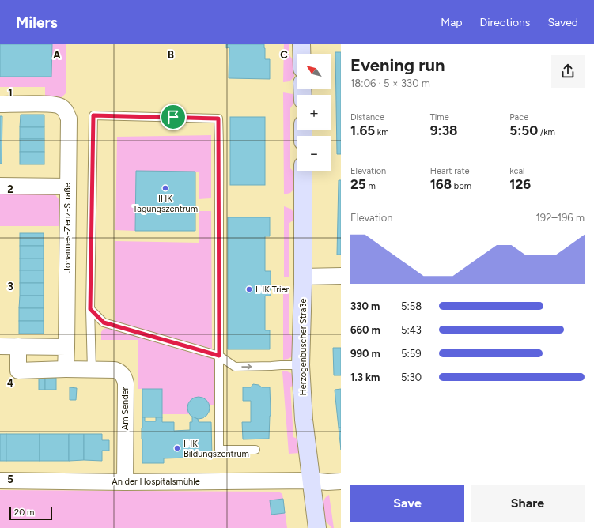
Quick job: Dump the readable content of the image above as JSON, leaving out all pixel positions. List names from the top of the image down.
{
  "streets": {
    "main road": ["Herzogenbuscher Straße"],
    "street": ["Johannes-Zenz-Straße", "Am Sender", "An der Hospitalsmühle"]
  },
  "crossings": [
    ["Herzogenbuscher Straße", "An der Hospitalsmühle"],
    ["Am Sender", "An der Hospitalsmühle"]
  ],
  "places": ["IHK Tagungszentrum", "IHK Trier", "IHK Bildungszentrum"],
  "scale_bar": "20 m",
  "north": "top left",
  "page": {
    "header": "Milers",
    "nav": ["Map", "Directions", "Saved"],
    "heading": ["Evening run", "18:06 · 5 × 330 m"],
    "map_buttons": ["+", "−"],
    "stats": [
      ["Distance", "1.65 km"],
      ["Time", "9:38"],
      ["Pace", "5:50 /km"],
      ["Elevation", "25 m"],
      ["Heart rate", "168 bpm"],
      ["kcal", "126"]
    ],
    "chart": ["Elevation", "192–196 m"],
    "list": [
      {
        "name": "330 m",
        "note": "5:58"
      },
      {
        "name": "660 m",
        "note": "5:43"
      },
      {
        "name": "990 m",
        "note": "5:59"
      },
      {
        "name": "1.3 km",
        "note": "5:30"
      }
    ],
    "buttons": ["Save", "Share"],
    "scale": "20 m"
  },
  "grid": {
    "columns": ["A", "B", "C"],
    "rows": [
      "1",
      "2",
      "3",
      "4",
      "5"
    ]
  }
}
